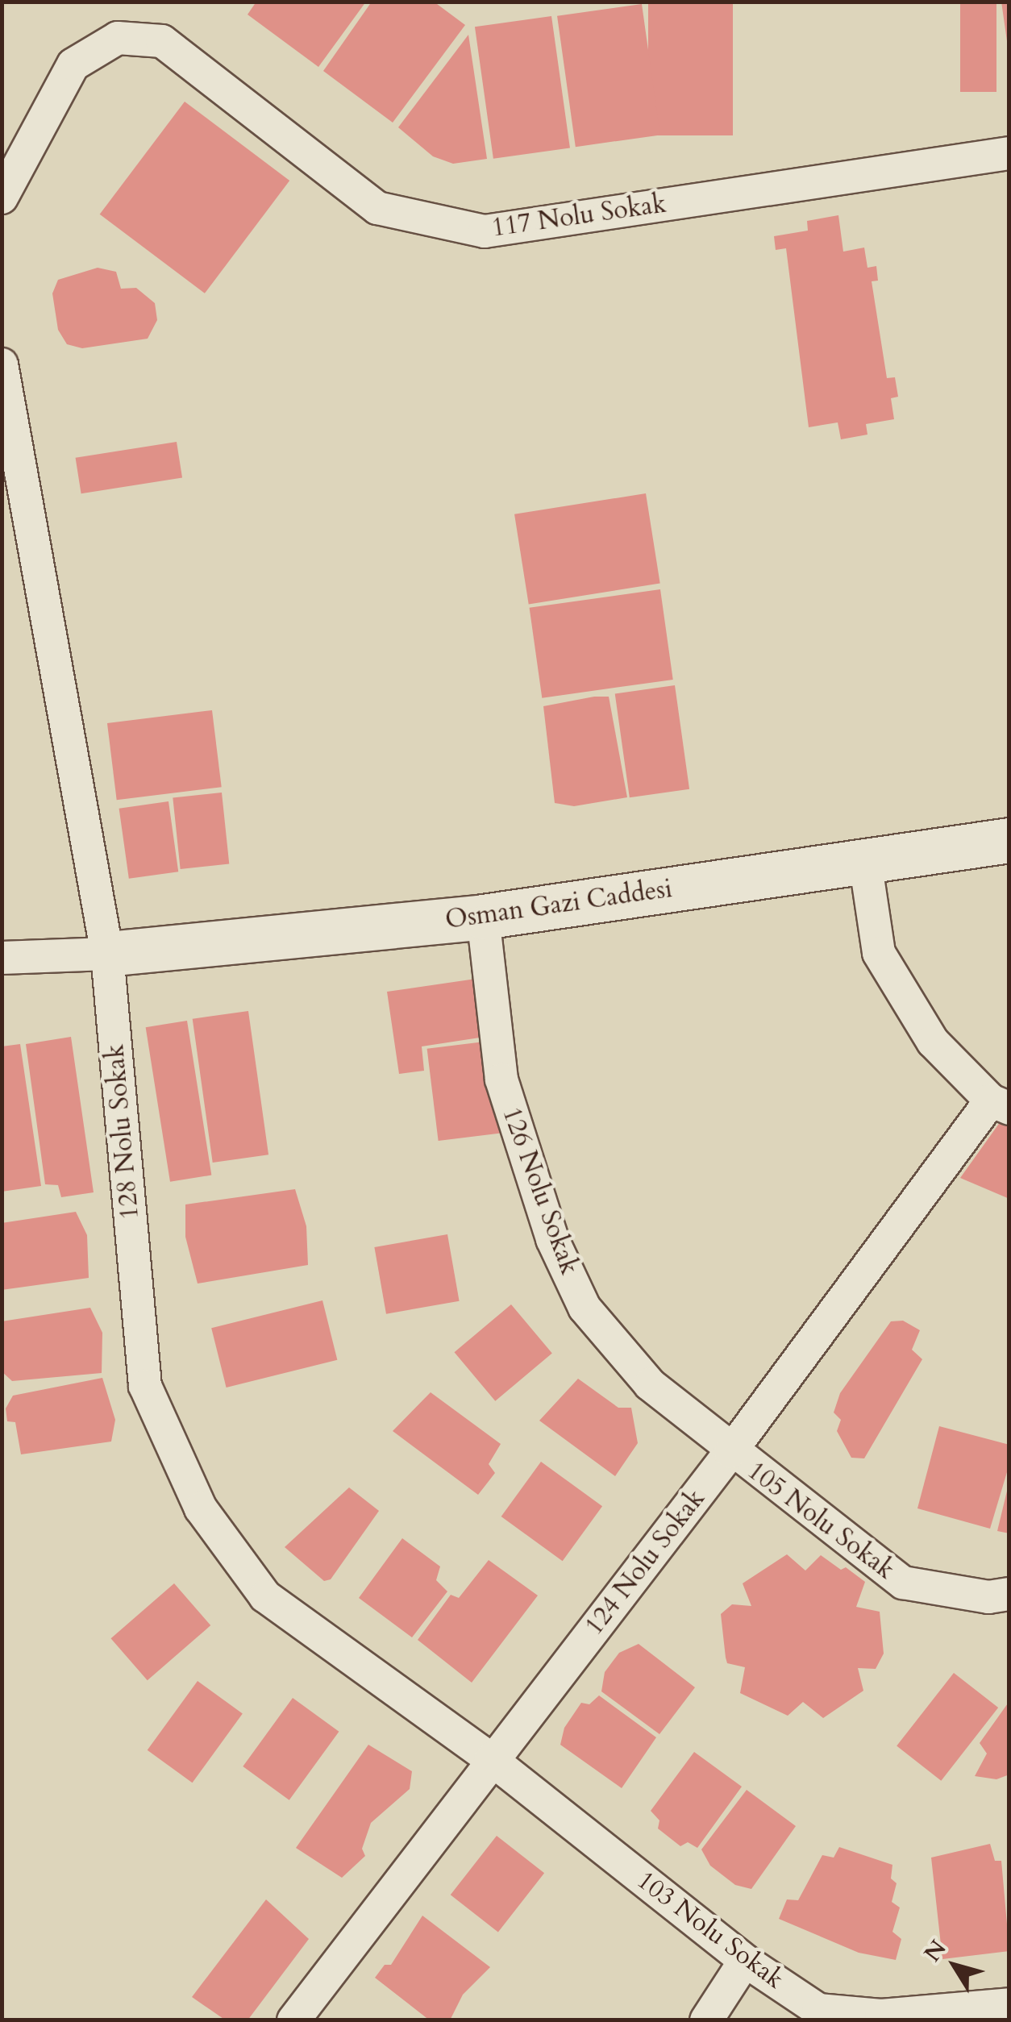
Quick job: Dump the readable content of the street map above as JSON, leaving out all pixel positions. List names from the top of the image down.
{
  "streets": {
    "street": [
      "117 Nolu Sokak",
      "Osman Gazi Caddesi",
      "128 Nolu Sokak",
      "126 Nolu Sokak",
      "105 Nolu Sokak",
      "124 Nolu Sokak",
      "103 Nolu Sokak"
    ]
  },
  "crossings": [
    ["Osman Gazi Caddesi", "128 Nolu Sokak"],
    ["Osman Gazi Caddesi", "126 Nolu Sokak"],
    ["128 Nolu Sokak", "124 Nolu Sokak"],
    ["128 Nolu Sokak", "103 Nolu Sokak"],
    ["126 Nolu Sokak", "105 Nolu Sokak"],
    ["126 Nolu Sokak", "124 Nolu Sokak"],
    ["105 Nolu Sokak", "124 Nolu Sokak"],
    ["124 Nolu Sokak", "103 Nolu Sokak"]
  ],
  "north": "top left"
}
